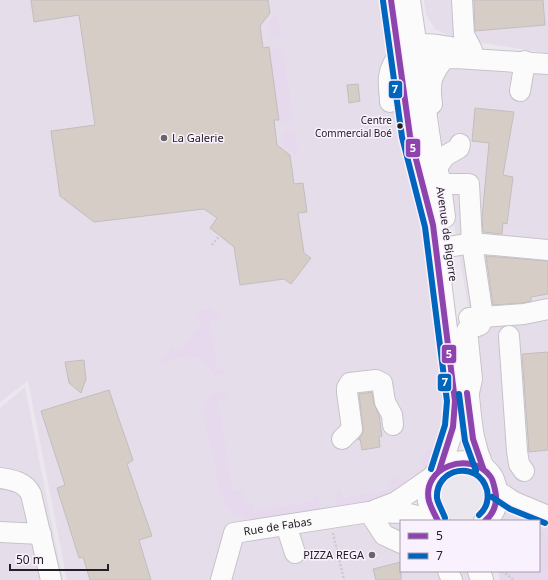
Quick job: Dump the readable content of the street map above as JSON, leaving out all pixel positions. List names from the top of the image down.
{
  "streets": {
    "main road": ["Avenue de Bigorre"],
    "street": ["Rue de Fabas"]
  },
  "crossings": [
    ["Avenue de Bigorre", "Rue de Fabas"]
  ],
  "places": ["Centre Commercial Boé", "La Galerie", "PIZZA REGA"],
  "lines": ["transit line 5", "transit line 7"],
  "legend": ["5", "7"],
  "scale_bar": "50 m"
}
